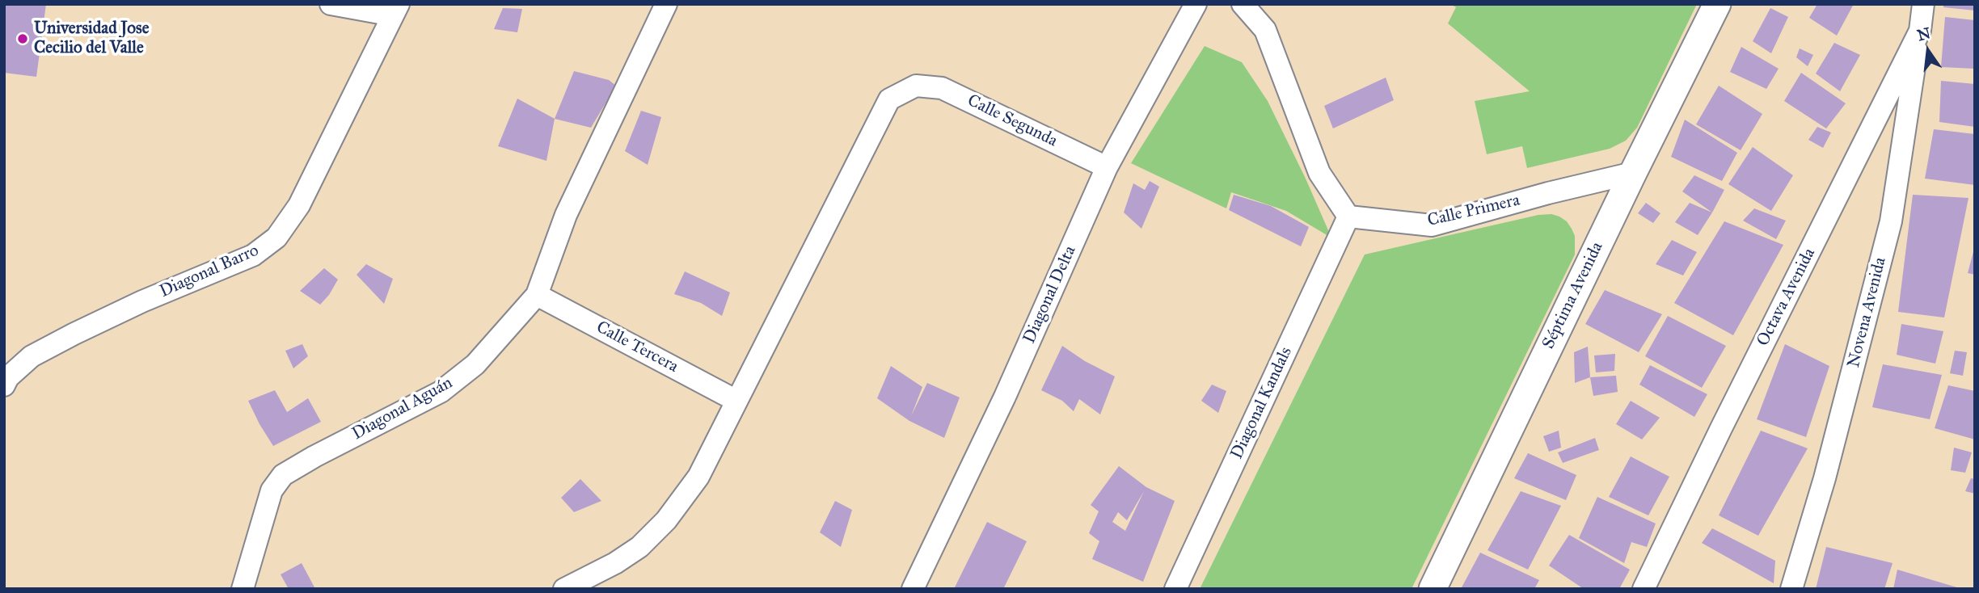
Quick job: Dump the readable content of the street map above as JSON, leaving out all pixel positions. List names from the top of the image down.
{
  "streets": {
    "street": [
      "Calle Segunda",
      "Calle Primera",
      "Diagonal Barro",
      "Diagonal Delta",
      "Séptima Avenida",
      "Octava Avenida",
      "Novena Avenida",
      "Calle Tercera",
      "Diagonal Kandals",
      "Diagonal Aguán"
    ]
  },
  "crossings": [
    ["Calle Segunda", "Diagonal Delta"],
    ["Calle Segunda", "Calle Tercera"],
    ["Calle Primera", "Séptima Avenida"],
    ["Calle Primera", "Diagonal Kandals"],
    ["Octava Avenida", "Novena Avenida"],
    ["Calle Tercera", "Diagonal Aguán"]
  ],
  "places": ["Universidad Jose Cecilio del Valle"],
  "north": "top"
}
